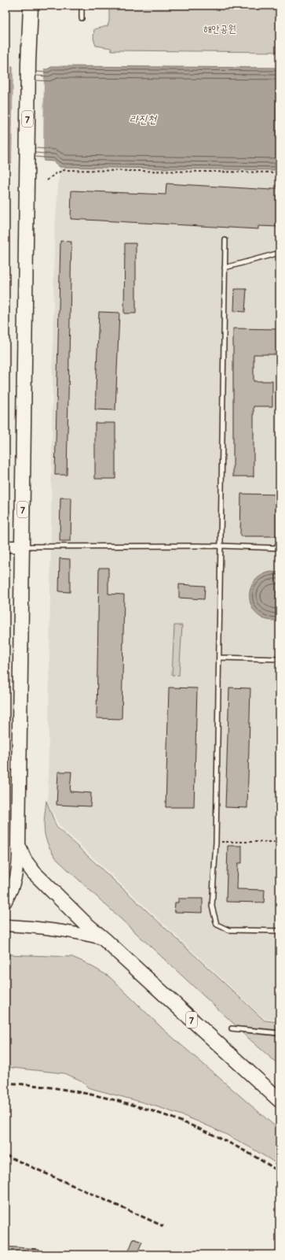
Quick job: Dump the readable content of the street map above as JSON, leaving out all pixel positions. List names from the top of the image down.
{
  "streets": {
    "highway": ["7"]
  },
  "water": ["라진천"],
  "parks": ["해안공원"]
}
